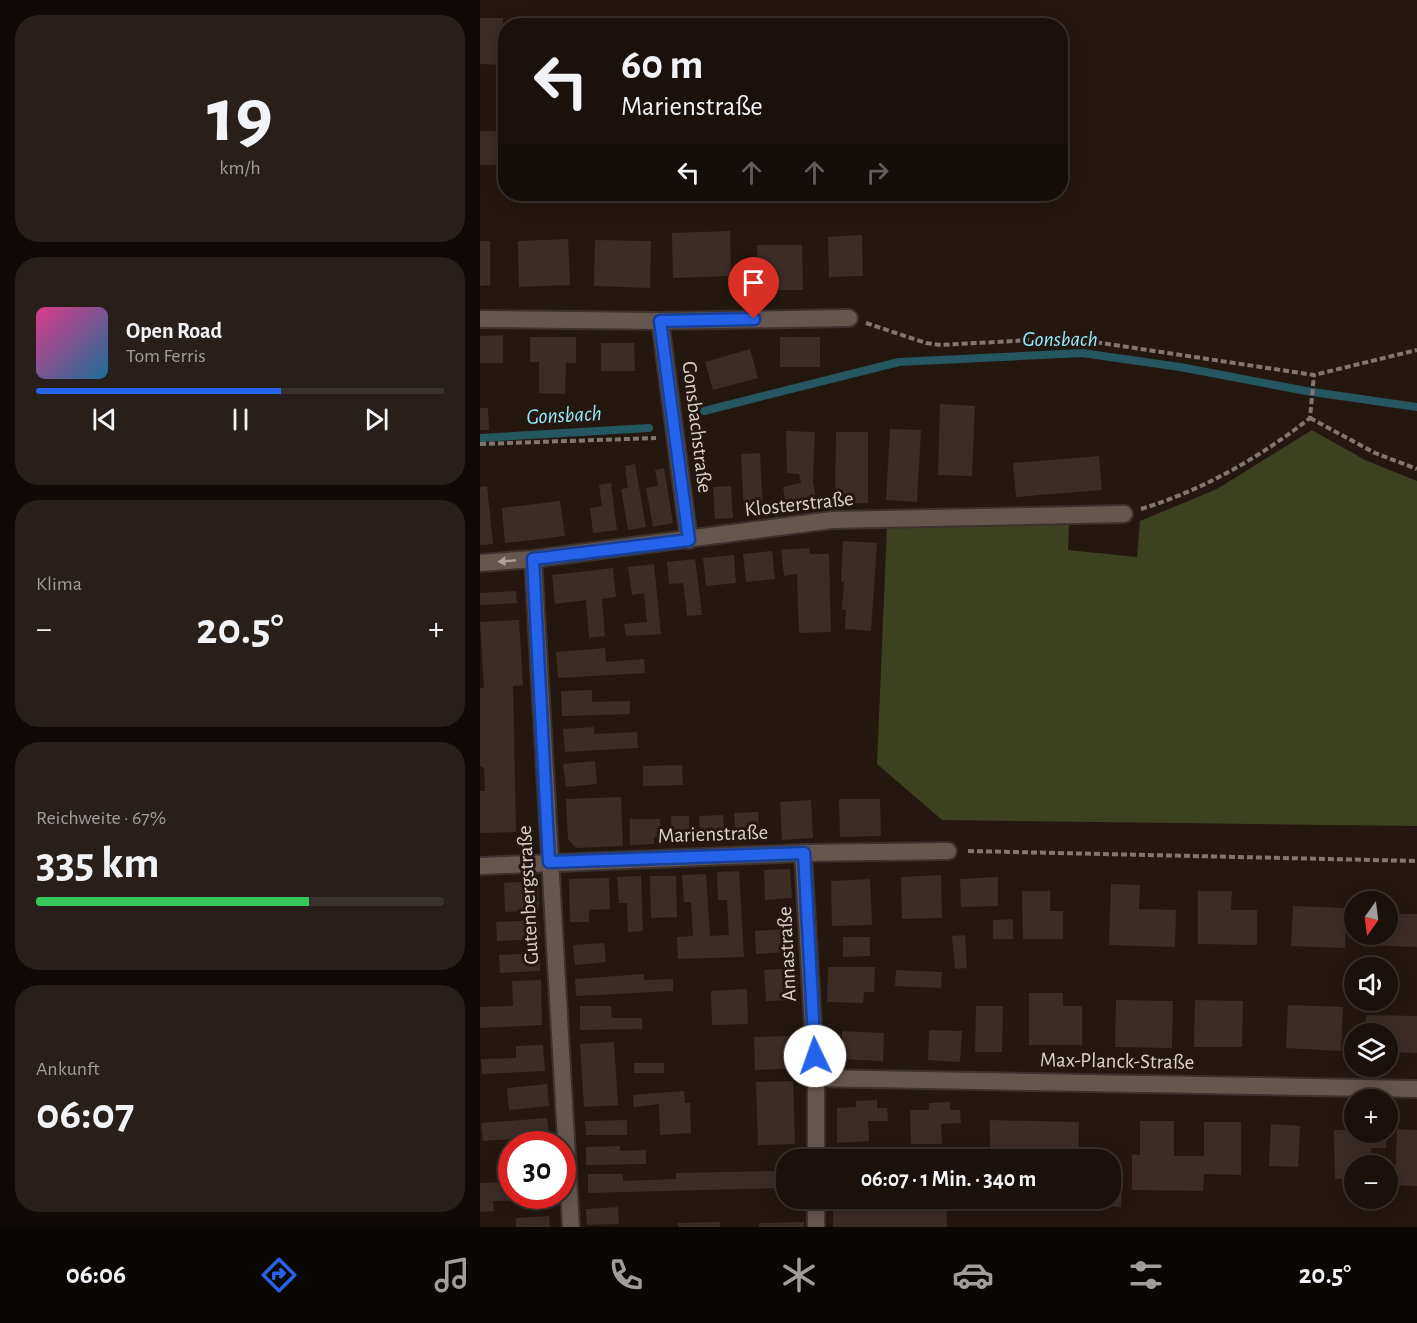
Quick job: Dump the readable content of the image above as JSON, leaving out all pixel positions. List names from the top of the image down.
{
  "streets": {
    "street": [
      "Gonsbachstraße",
      "Klosterstraße",
      "Marienstraße",
      "Gutenbergstraße",
      "Annastraße",
      "Max-Planck-Straße"
    ]
  },
  "crossings": [
    ["Gonsbachstraße", "Klosterstraße"],
    ["Klosterstraße", "Gutenbergstraße"],
    ["Marienstraße", "Gutenbergstraße"],
    ["Marienstraße", "Annastraße"],
    ["Annastraße", "Max-Planck-Straße"]
  ],
  "water": ["Gonsbach"],
  "north": "bottom",
  "page": {
    "tile": [
      ["19", "km/h"],
      "Klima",
      ["Reichweite · 67%", "335 km"],
      ["Ankunft", "06:07"]
    ],
    "turn": ["60 m", "Marienstraße"],
    "song": ["Open Road", "Tom Ferris"],
    "heat": ["−", "20.5°", "+"],
    "map_buttons": ["+", "−"],
    "limit": "30",
    "trip": "06:07 · 1 Min. · 340 m",
    "tabs": ["06:06", "20.5°"]
  }
}
